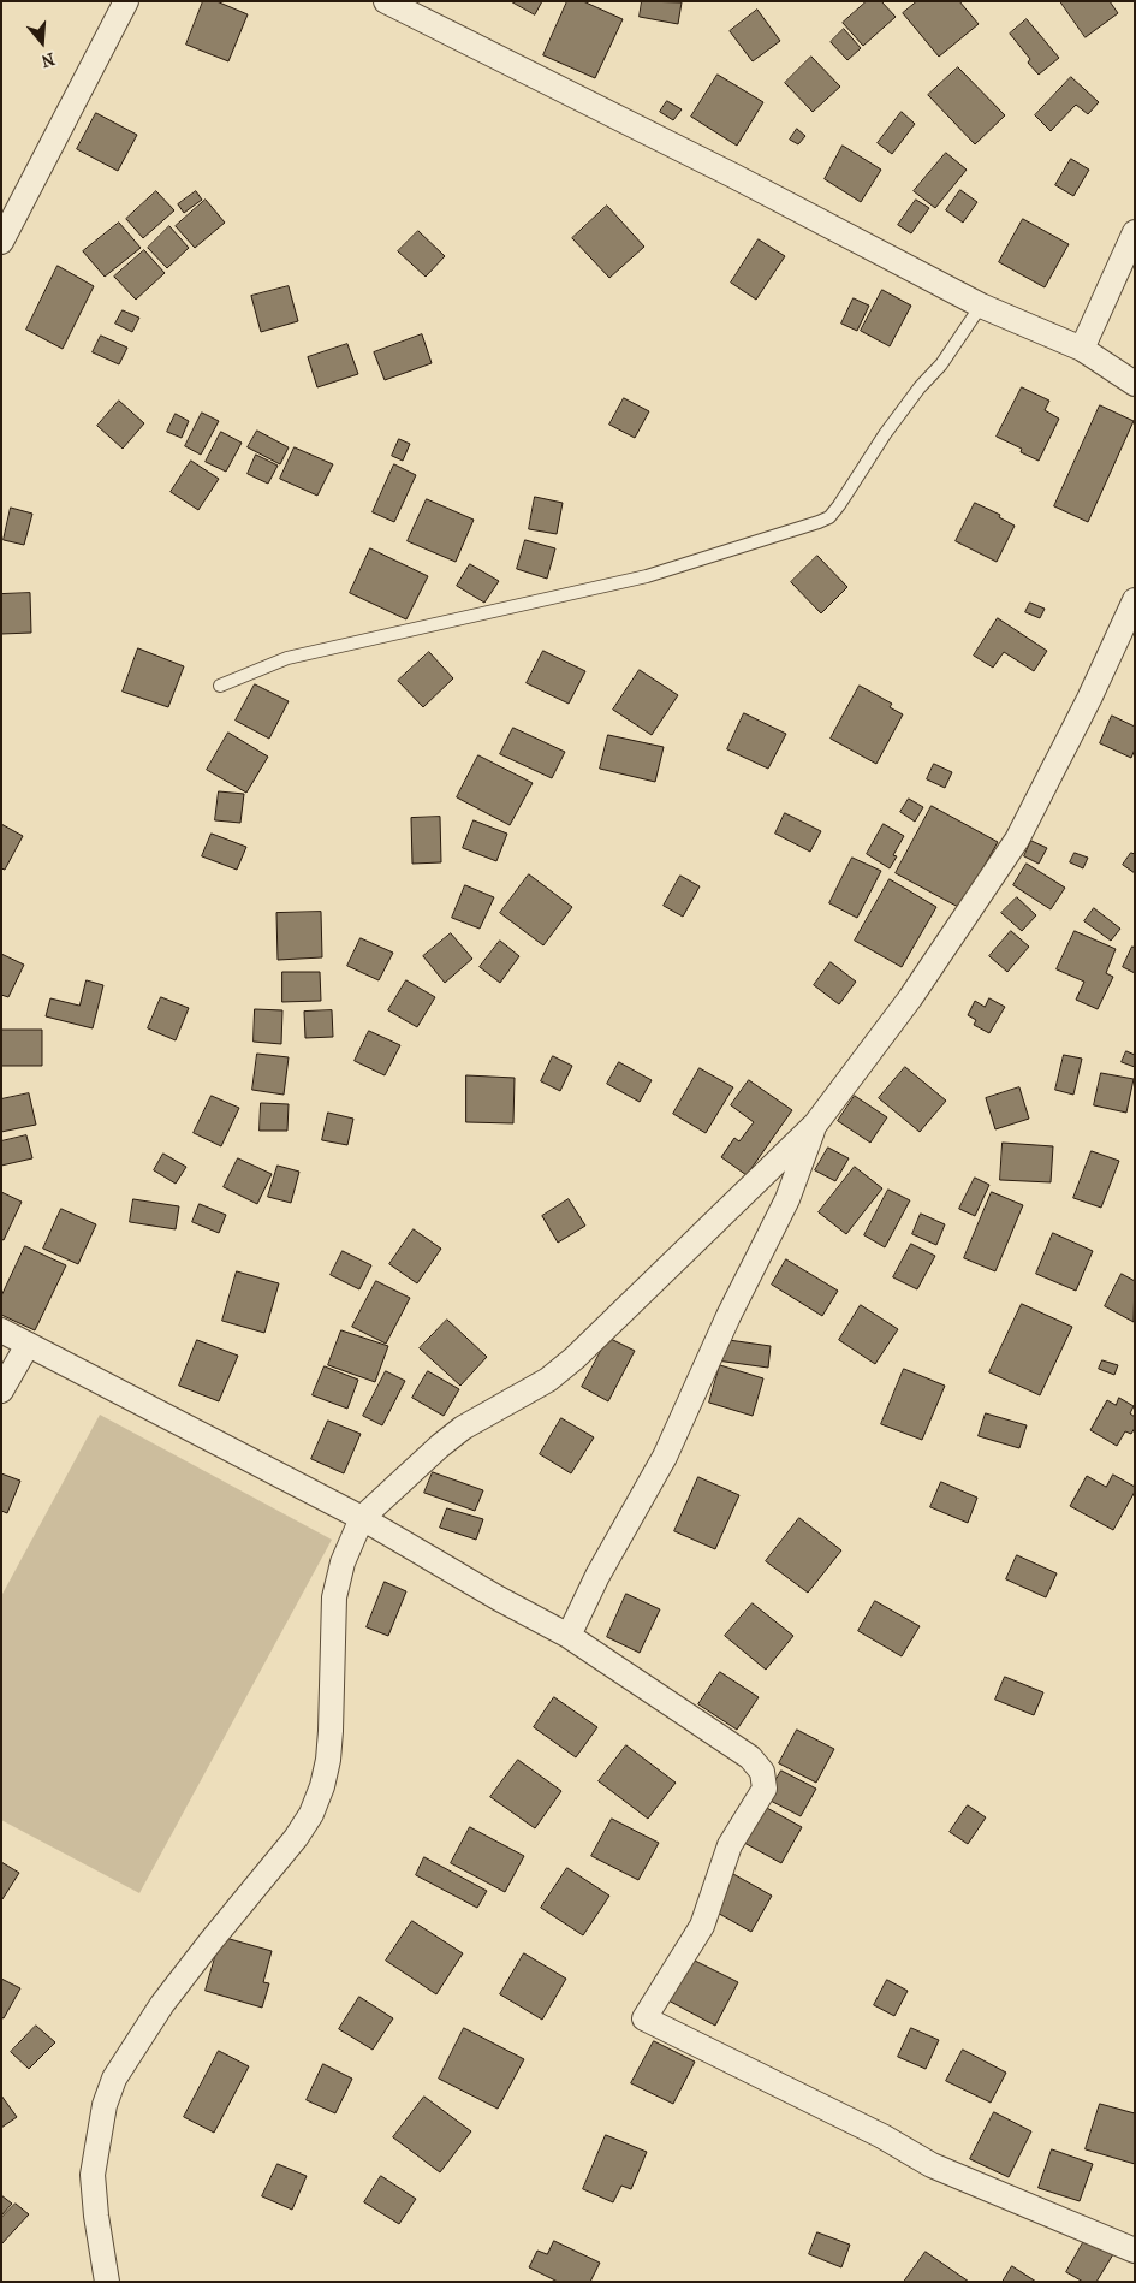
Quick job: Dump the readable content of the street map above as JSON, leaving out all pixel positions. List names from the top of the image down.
{
  "north": "bottom"
}
